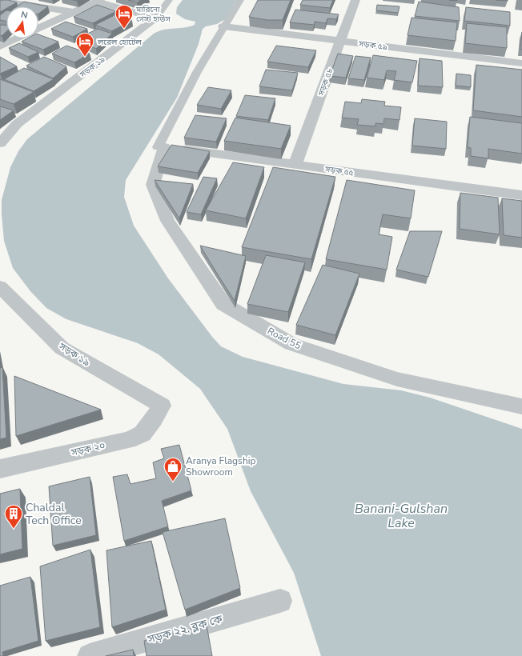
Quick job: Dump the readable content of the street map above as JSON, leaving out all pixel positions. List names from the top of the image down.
{
  "streets": {
    "street": [
      "সড়ক ৫৯",
      "সড়ক ১৯",
      "সড়ক ৫৮",
      "সড়ক ৫৫",
      "Road 55",
      "সড়ক ২০",
      "সড়ক ২২, ব্লক কে"
    ]
  },
  "crossings": [
    ["সড়ক ৫৯", "সড়ক ৫৮"],
    ["সড়ক ১৯", "সড়ক ২০"],
    ["সড়ক ৫৮", "সড়ক ৫৫"],
    ["সড়ক ৫৫", "Road 55"]
  ],
  "water": ["Banani-Gulshan Lake"],
  "places": {
    "hotel": ["মারিনো গেস্ট হাউস", "লরেল হোটেল"],
    "shop": ["Aranya Flagship Showroom"],
    "building": ["Chaldal Tech Office"]
  },
  "north": "top"
}
